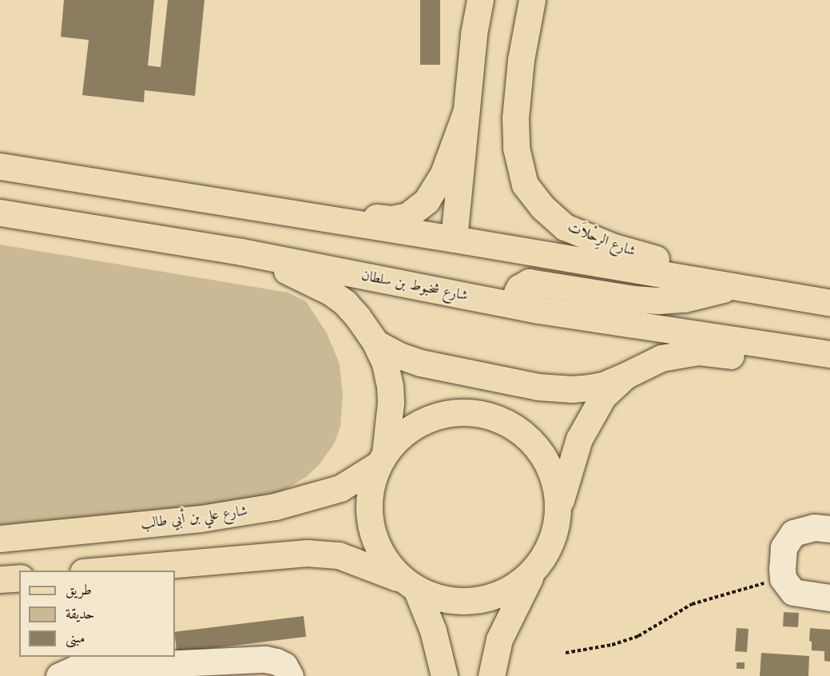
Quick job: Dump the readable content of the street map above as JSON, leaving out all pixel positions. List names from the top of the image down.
{
  "streets": {
    "main road": ["شارع الرِحْلاَت", "شارع شخبوط بن سلطان", "شارع علي بن أبي طالب"]
  },
  "legend": ["طريق", "حديقة", "مبنى"]
}
